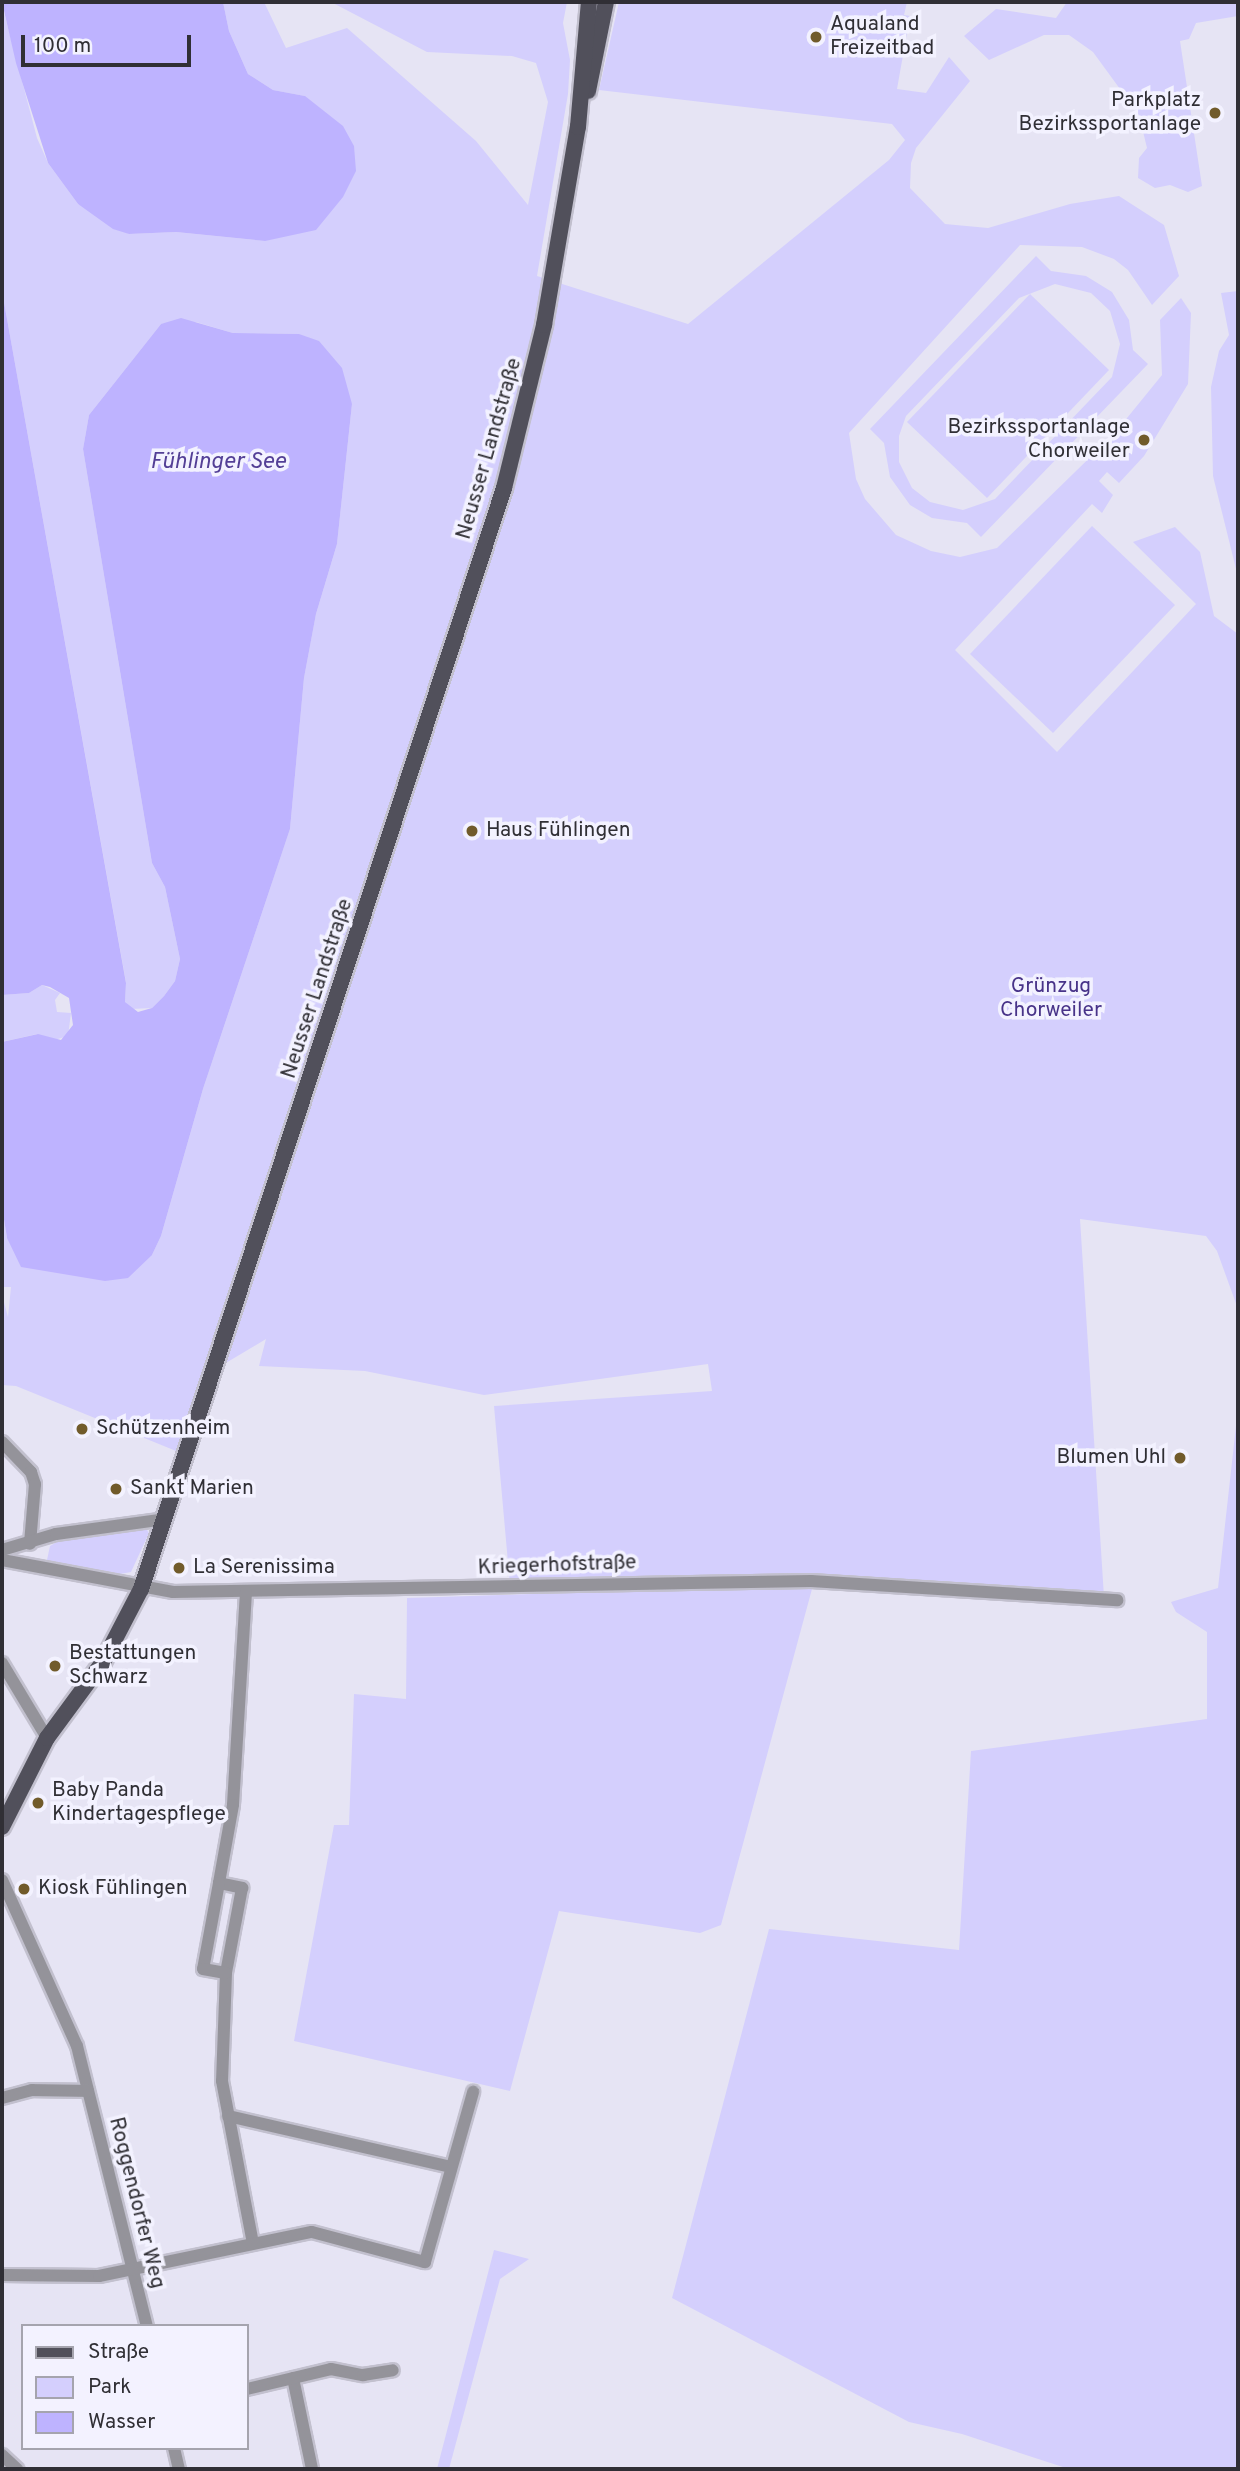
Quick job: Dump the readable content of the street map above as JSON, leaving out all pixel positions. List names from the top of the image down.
{
  "streets": {
    "main road": ["Neusser Landstraße"],
    "street": ["Kriegerhofstraße", "Roggendorfer Weg"]
  },
  "crossings": [
    ["Neusser Landstraße", "Kriegerhofstraße"]
  ],
  "water": ["Fühlinger See"],
  "parks": ["Grünzug Chorweiler"],
  "places": [
    "Aqualand Freizeitbad",
    "Parkplatz Bezirkssportanlage",
    "Bezirkssportanlage Chorweiler",
    "Haus Fühlingen",
    "Schützenheim",
    "Blumen Uhl",
    "Sankt Marien",
    "La Serenissima",
    "Bestattungen Schwarz",
    "Baby Panda Kindertagespflege",
    "Kiosk Fühlingen"
  ],
  "legend": ["Straße", "Park", "Wasser"],
  "scale_bar": "100 m"
}
